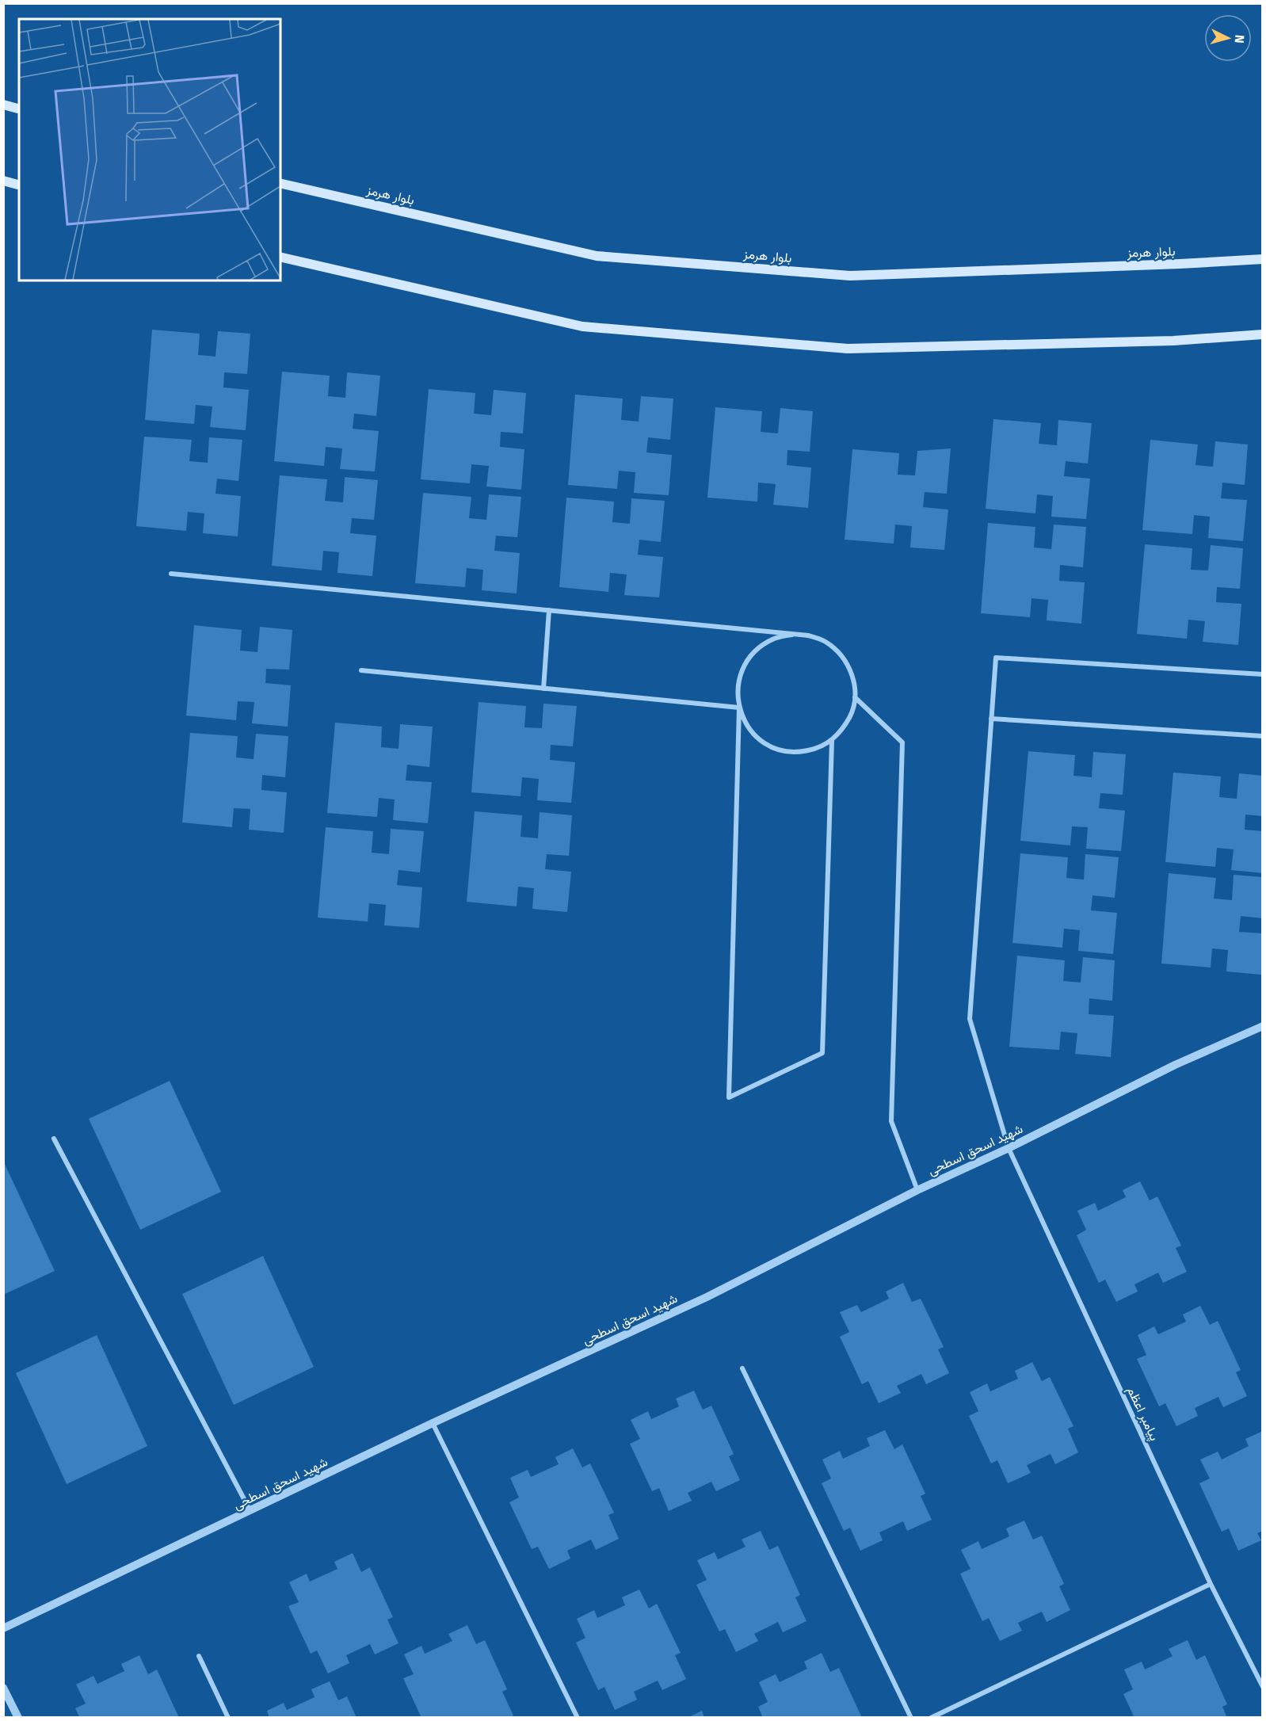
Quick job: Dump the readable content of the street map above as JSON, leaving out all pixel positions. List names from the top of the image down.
{
  "streets": {
    "main road": ["بلوار هرمز"],
    "street": ["شهید اسحق اسطحی", "پیامبر اعظم"]
  },
  "crossings": [
    ["شهید اسحق اسطحی", "پیامبر اعظم"]
  ],
  "north": "right"
}
